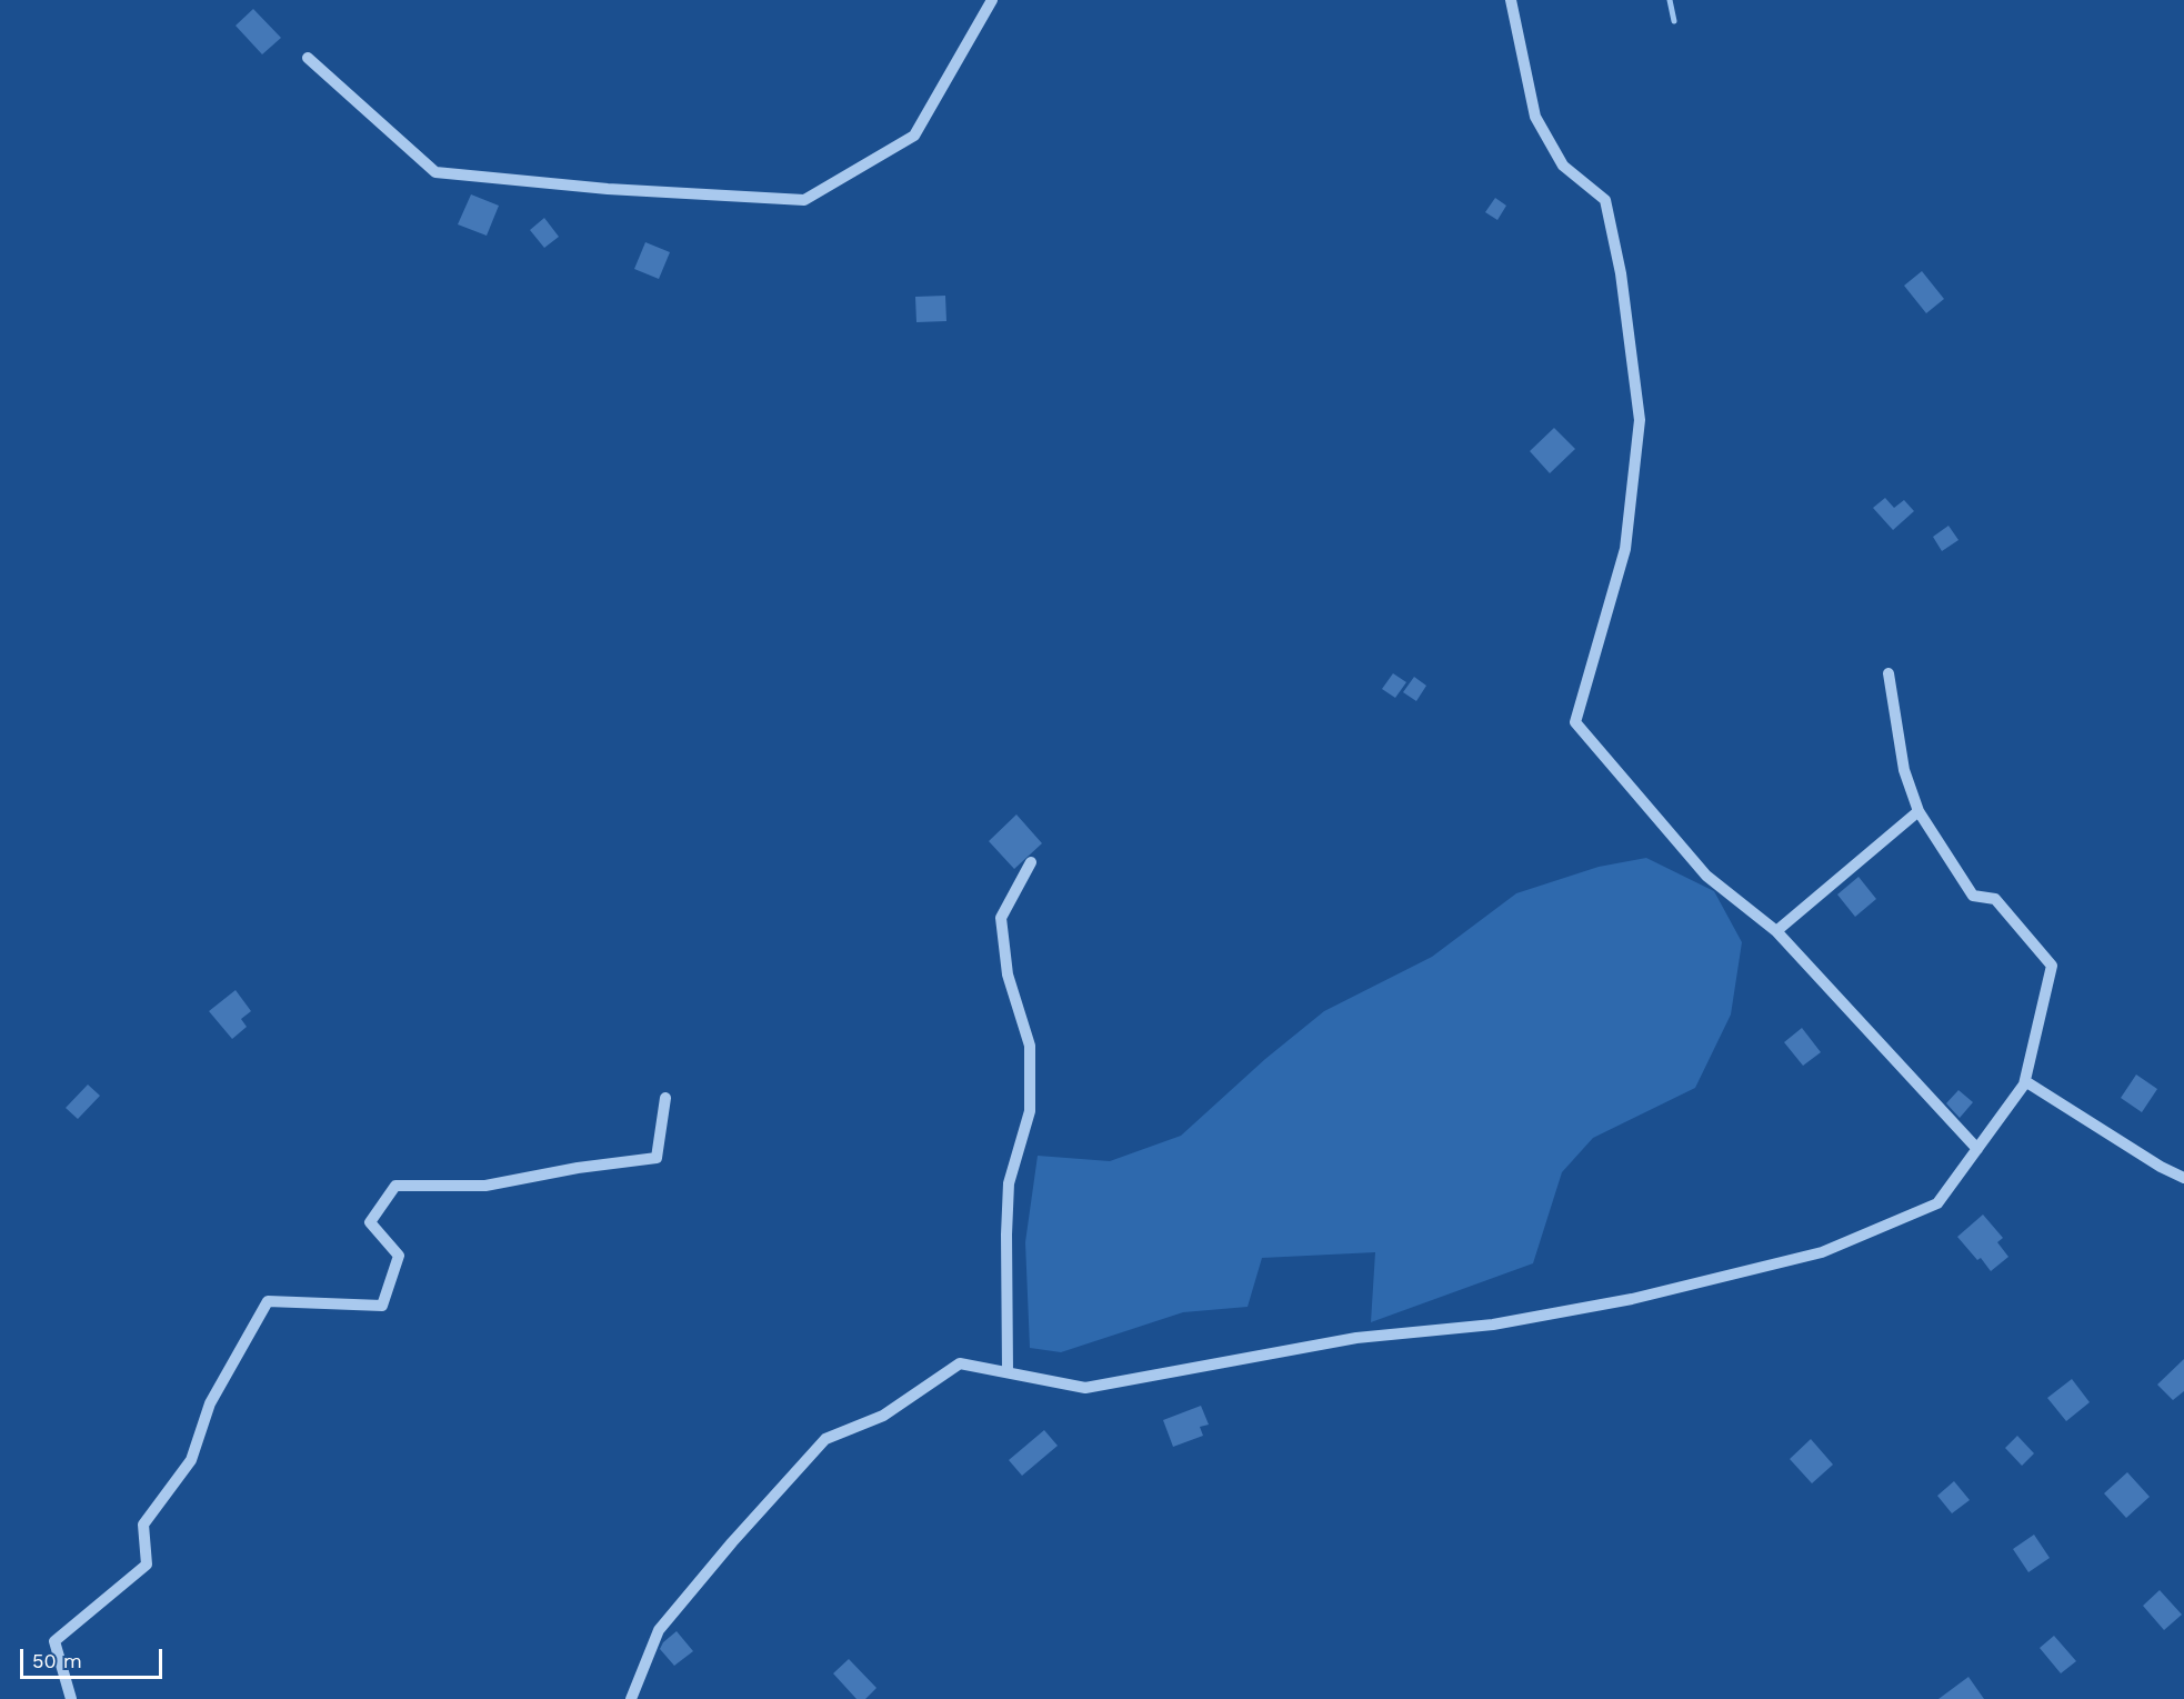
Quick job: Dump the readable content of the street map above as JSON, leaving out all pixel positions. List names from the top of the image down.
{
  "scale_bar": "50 m"
}
